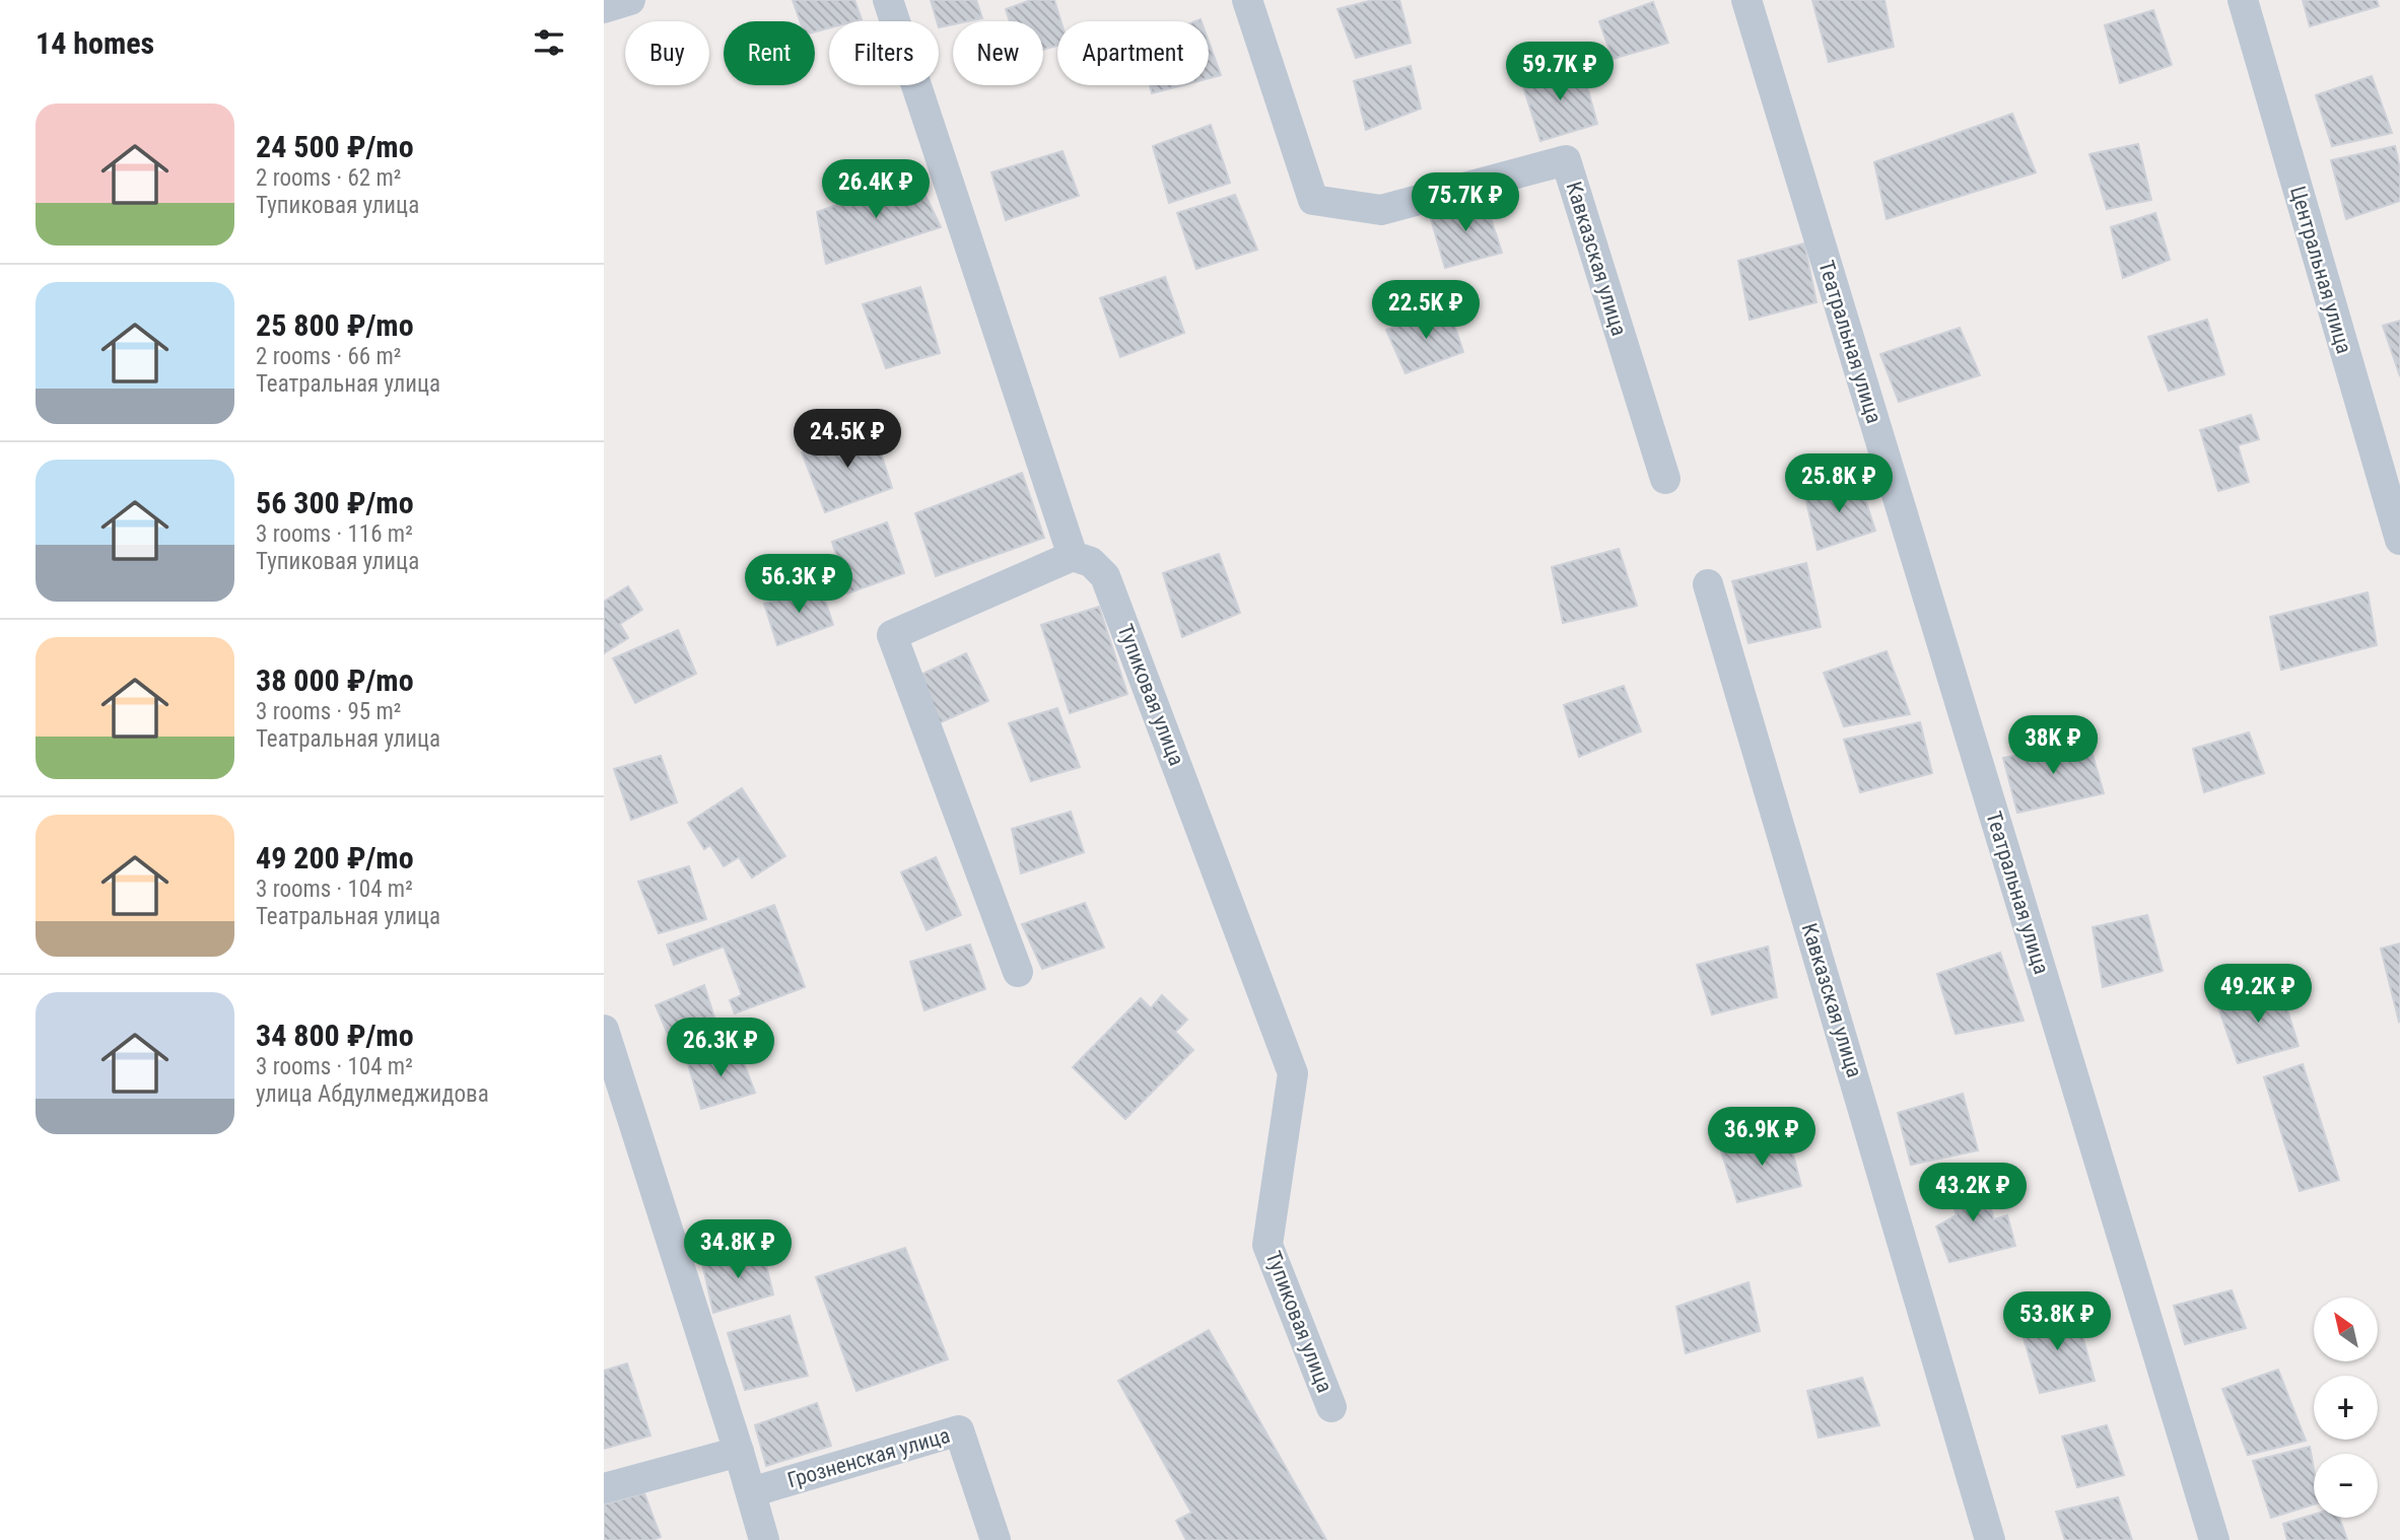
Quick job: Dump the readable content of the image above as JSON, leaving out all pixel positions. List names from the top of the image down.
{
  "streets": {
    "street": [
      "Кавказская улица",
      "Центральная улица",
      "Театральная улица",
      "Тупиковая улица",
      "Грозненская улица"
    ]
  },
  "north": "top left",
  "page": {
    "heading": "14 homes",
    "chip": [
      "Buy",
      "Rent",
      "Filters",
      "New",
      "Apartment"
    ],
    "price": [
      "59.7K ₽",
      "26.4K ₽",
      "75.7K ₽",
      "22.5K ₽",
      "24.5K ₽",
      "25.8K ₽",
      "56.3K ₽",
      "38K ₽",
      "49.2K ₽",
      "26.3K ₽",
      "36.9K ₽",
      "43.2K ₽",
      "34.8K ₽",
      "53.8K ₽"
    ],
    "list": [
      {
        "name": "24 500 ₽/mo",
        "note": "2 rooms · 62 m² · Тупиковая улица"
      },
      {
        "name": "25 800 ₽/mo",
        "note": "2 rooms · 66 m² · Театральная улица"
      },
      {
        "name": "56 300 ₽/mo",
        "note": "3 rooms · 116 m² · Тупиковая улица"
      },
      {
        "name": "38 000 ₽/mo",
        "note": "3 rooms · 95 m² · Театральная улица"
      },
      {
        "name": "49 200 ₽/mo",
        "note": "3 rooms · 104 m² · Театральная улица"
      },
      {
        "name": "34 800 ₽/mo",
        "note": "3 rooms · 104 m² · улица Абдулмеджидова"
      }
    ],
    "map_buttons": ["+", "−"]
  }
}
